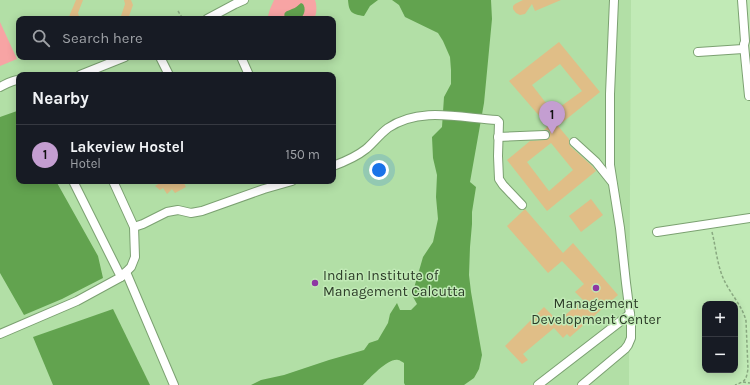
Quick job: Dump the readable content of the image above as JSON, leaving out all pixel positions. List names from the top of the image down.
{
  "places": ["Indian Institute of Management Calcutta", "Management Development Center"],
  "page": {
    "search": "Search here",
    "heading": "Nearby",
    "pins": "1",
    "list": [
      {
        "mark": "1",
        "name": "Lakeview Hostel",
        "note": "Hotel",
        "value": "150 m"
      }
    ],
    "map_buttons": ["+", "−"]
  }
}
